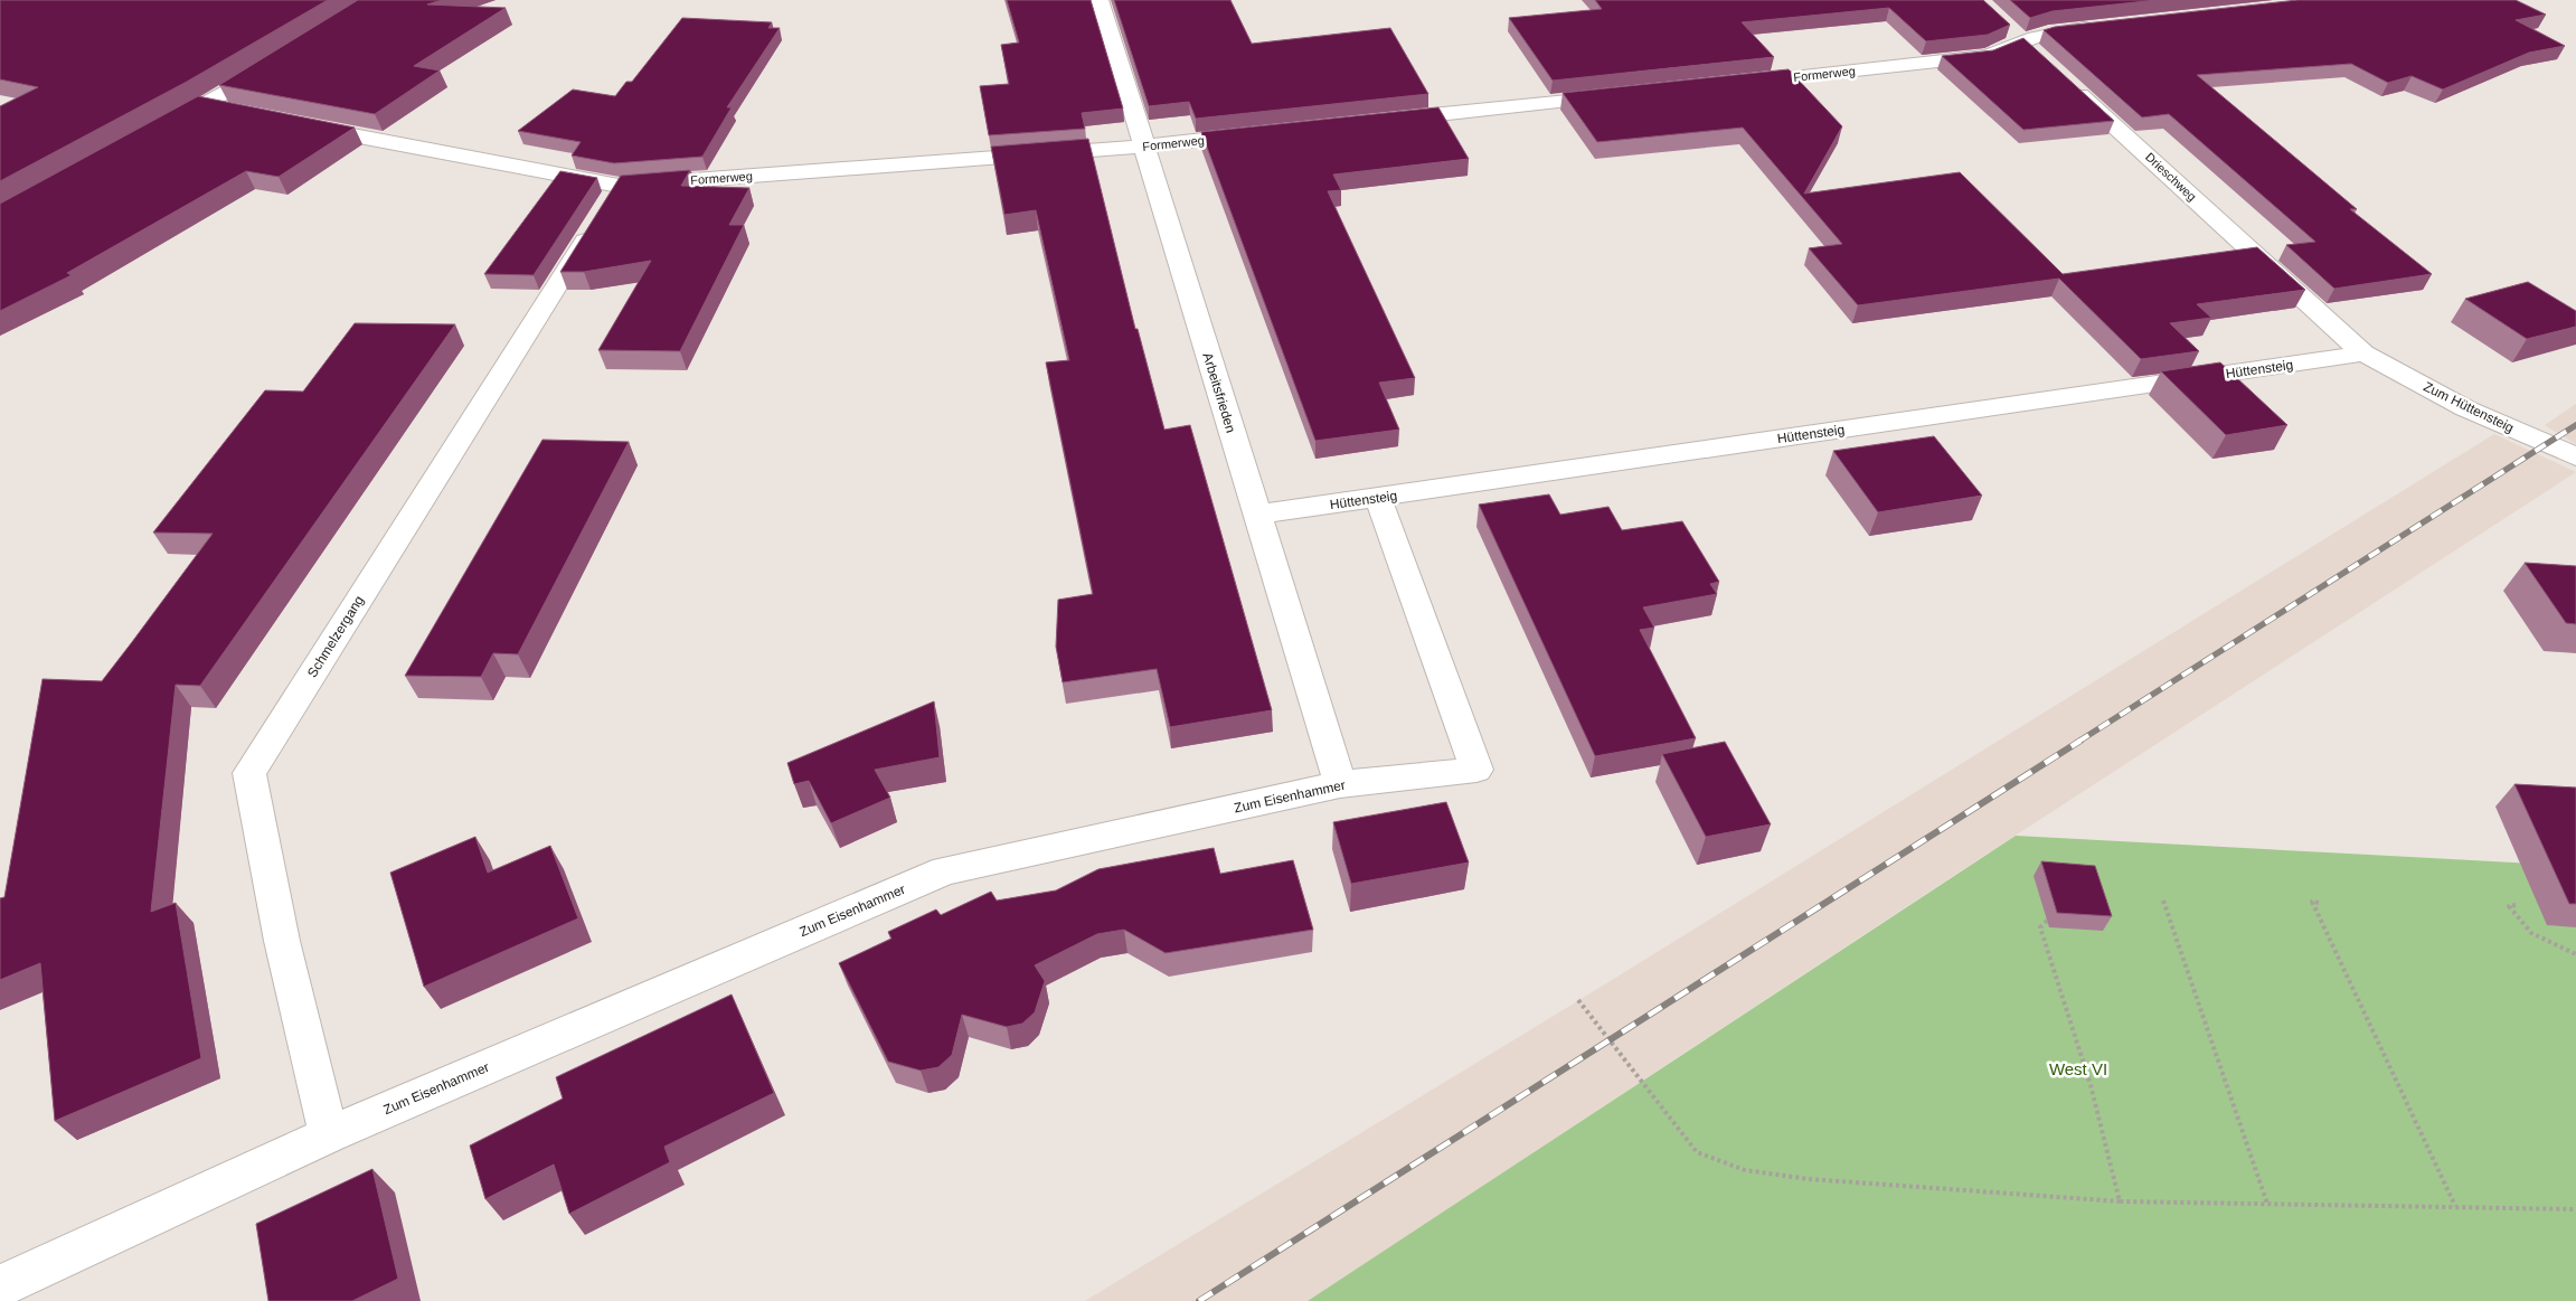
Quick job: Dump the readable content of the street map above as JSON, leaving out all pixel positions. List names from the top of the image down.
{
  "streets": {
    "street": [
      "Formerweg",
      "Drieschweg",
      "Hüttensteig",
      "Arbeitsfrieden",
      "Zum Hüttensteig",
      "Schmelzergang",
      "Zum Eisenhammer"
    ]
  },
  "crossings": [
    ["Formerweg", "Arbeitsfrieden"],
    ["Formerweg", "Schmelzergang"],
    ["Drieschweg", "Hüttensteig"],
    ["Drieschweg", "Zum Hüttensteig"],
    ["Hüttensteig", "Arbeitsfrieden"],
    ["Hüttensteig", "Zum Hüttensteig"],
    ["Hüttensteig", "Zum Eisenhammer"],
    ["Arbeitsfrieden", "Zum Eisenhammer"],
    ["Schmelzergang", "Zum Eisenhammer"]
  ],
  "parks": ["West VI"]
}
